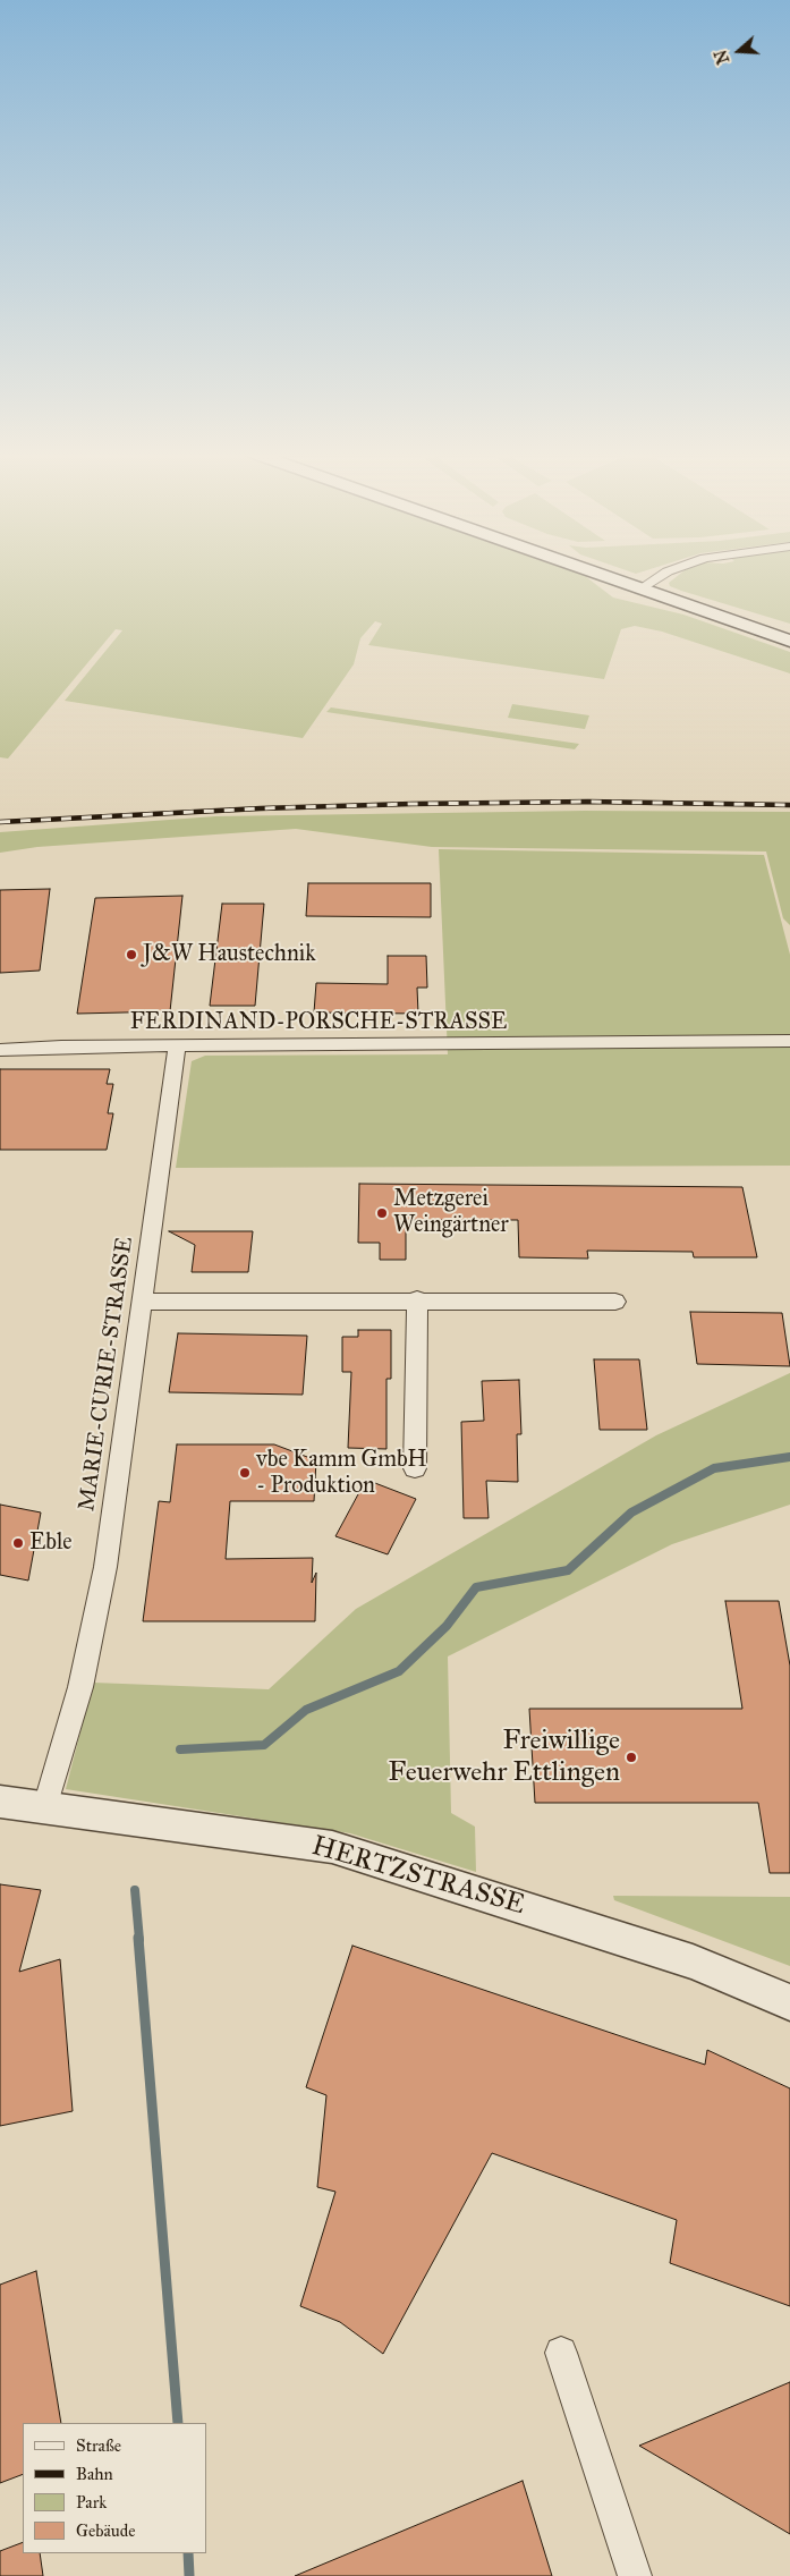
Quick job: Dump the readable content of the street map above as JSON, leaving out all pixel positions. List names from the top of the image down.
{
  "streets": {
    "street": ["FERDINAND-PORSCHE-STRASSE", "MARIE-CURIE-STRASSE", "HERTZSTRASSE"]
  },
  "crossings": [
    ["FERDINAND-PORSCHE-STRASSE", "MARIE-CURIE-STRASSE"],
    ["MARIE-CURIE-STRASSE", "HERTZSTRASSE"]
  ],
  "places": [
    "J&W Haustechnik",
    "Metzgerei Weingärtner",
    "vbe Kamm GmbH - Produktion",
    "Eble",
    "Freiwillige Feuerwehr Ettlingen"
  ],
  "legend": [
    "Straße",
    "Bahn",
    "Park",
    "Gebäude"
  ],
  "north": "left"
}
